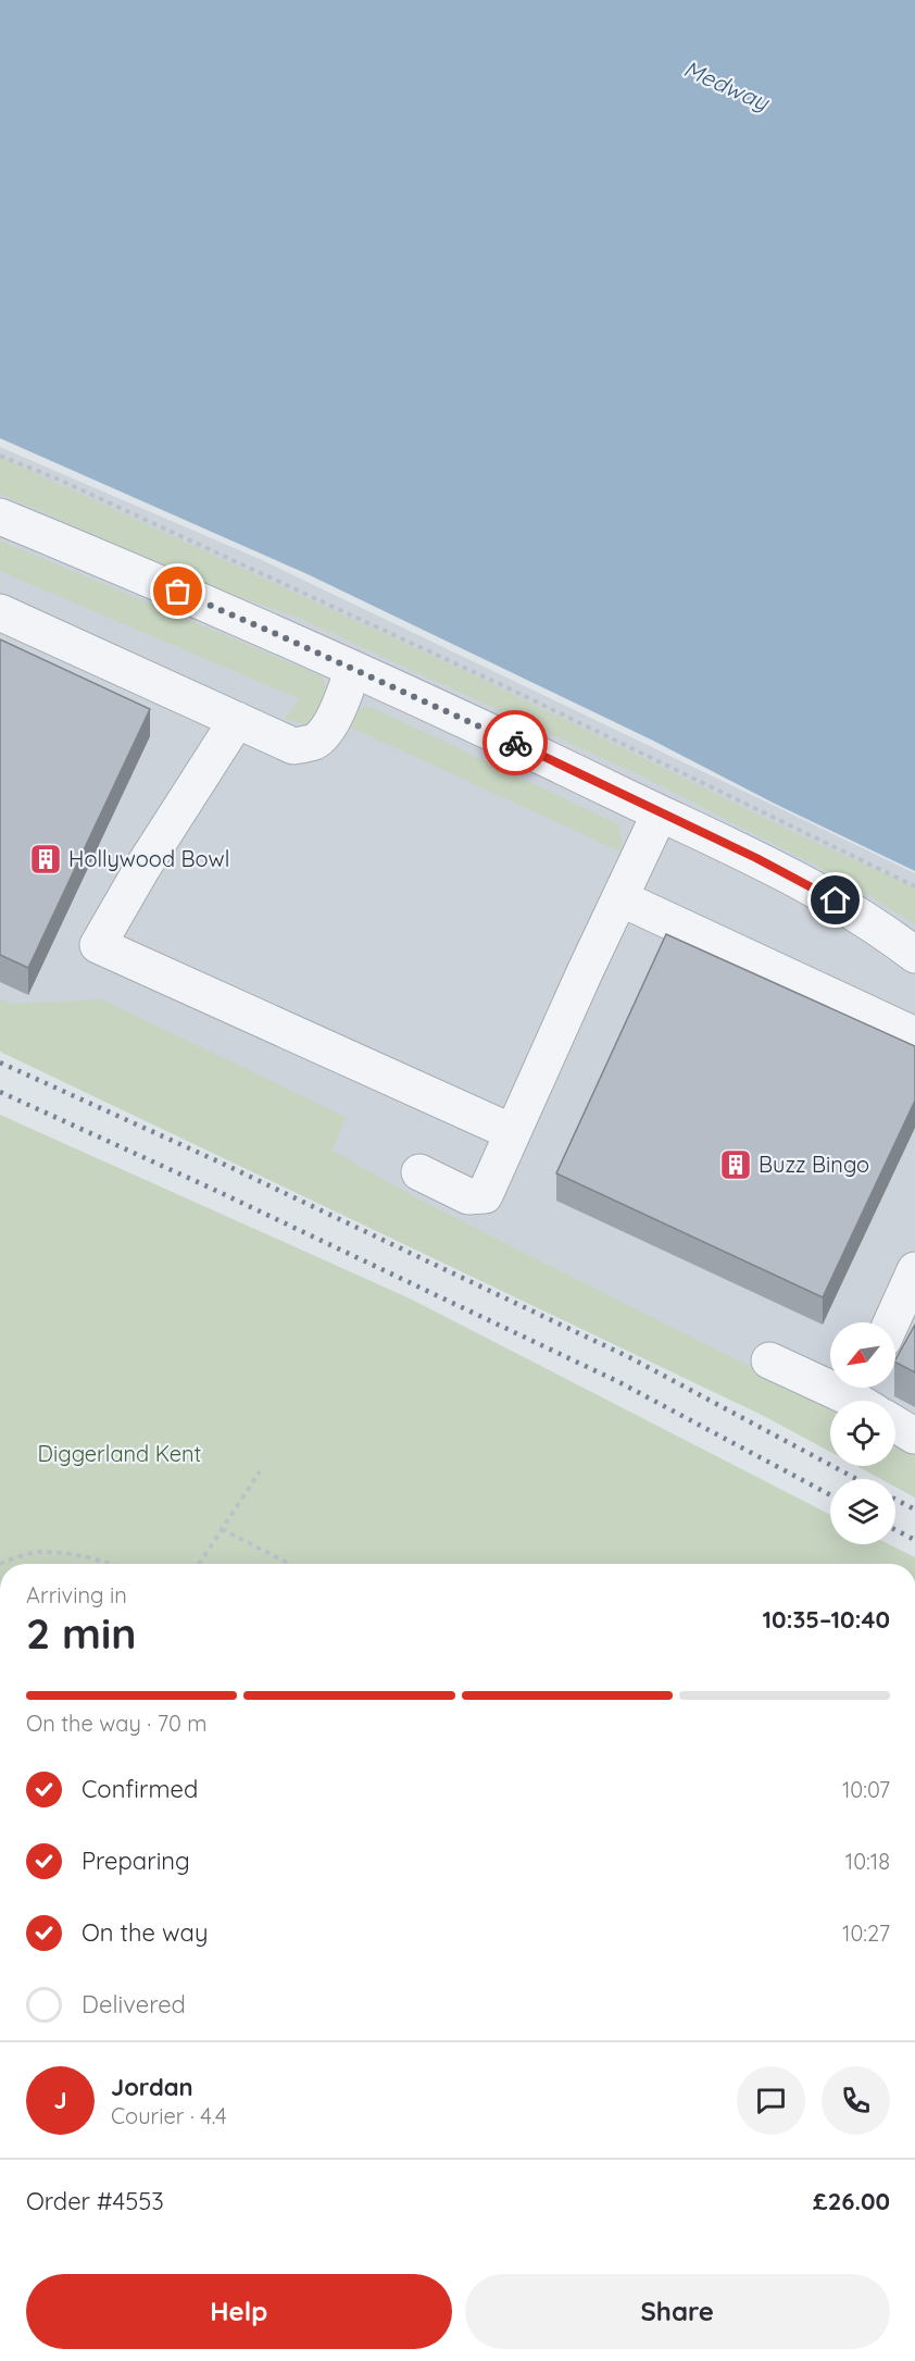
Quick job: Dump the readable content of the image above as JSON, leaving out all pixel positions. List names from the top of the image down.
{
  "water": ["Medway"],
  "parks": ["Diggerland Kent"],
  "places": {
    "building": ["Hollywood Bowl", "Buzz Bingo"]
  },
  "north": "bottom left",
  "page": {
    "heading": ["2 min", "Arriving in", "10:35–10:40"],
    "panel": [
      "Jordan",
      "Courier · 4.4",
      "Order #4553",
      "£26.00"
    ],
    "bar": "On the way · 70 m",
    "list": [
      ["Confirmed", "10:07"],
      ["Preparing", "10:18"],
      ["On the way", "10:27"],
      "Delivered"
    ],
    "round": "J",
    "buttons": ["Help", "Share"]
  }
}
